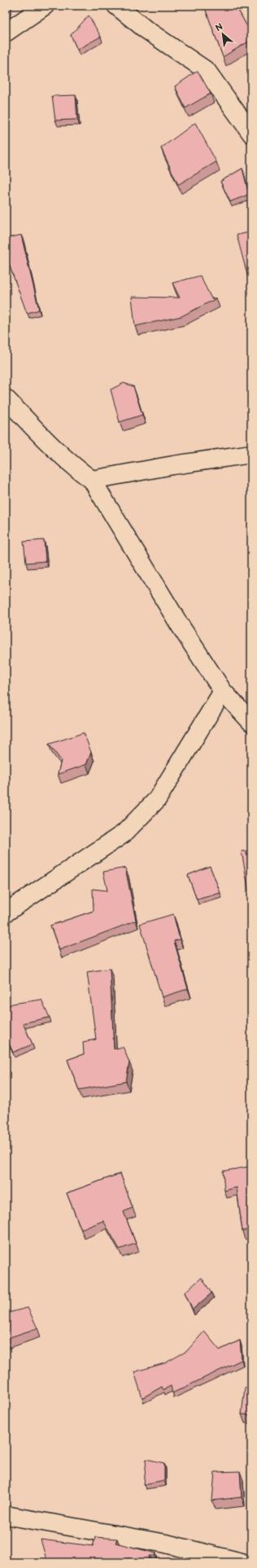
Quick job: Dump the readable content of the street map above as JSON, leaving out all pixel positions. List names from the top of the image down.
{
  "north": "top left"
}
